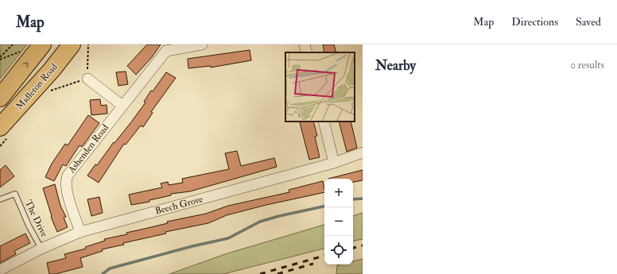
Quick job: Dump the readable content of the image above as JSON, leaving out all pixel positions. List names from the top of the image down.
{
  "streets": {
    "highway": ["Midleton Road"],
    "street": ["Ashenden Road", "Beech Grove"],
    "lane": ["The Drive"]
  },
  "crossings": [
    ["Ashenden Road", "Beech Grove"],
    ["Beech Grove", "The Drive"]
  ],
  "page": {
    "header": "Map",
    "nav": ["Map", "Directions", "Saved"],
    "heading": ["Nearby", "0 results"],
    "map_buttons": ["+", "−"]
  }
}
